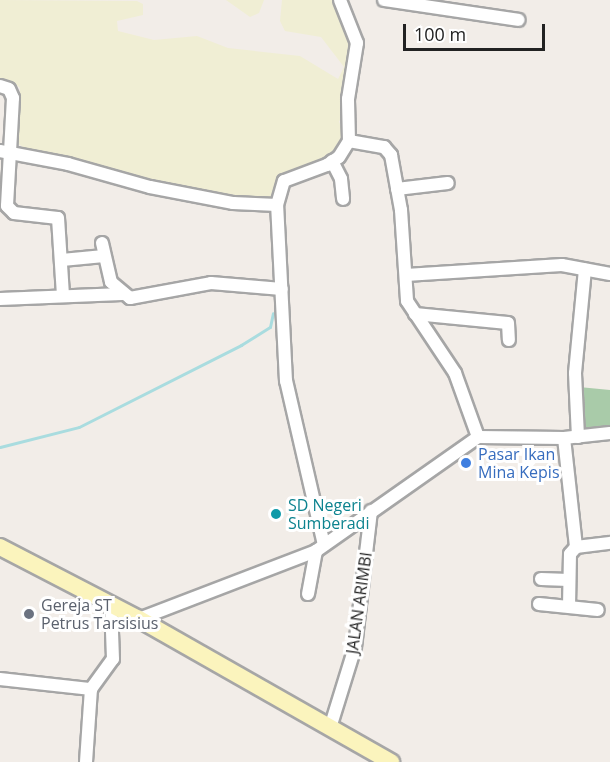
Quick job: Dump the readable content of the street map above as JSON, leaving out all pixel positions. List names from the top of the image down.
{
  "streets": {
    "street": ["JALAN ARIMBI"]
  },
  "places": ["Pasar Ikan Mina Kepis", "SD Negeri Sumberadi", "Gereja ST Petrus Tarsisius"],
  "scale_bar": "100 m"
}
